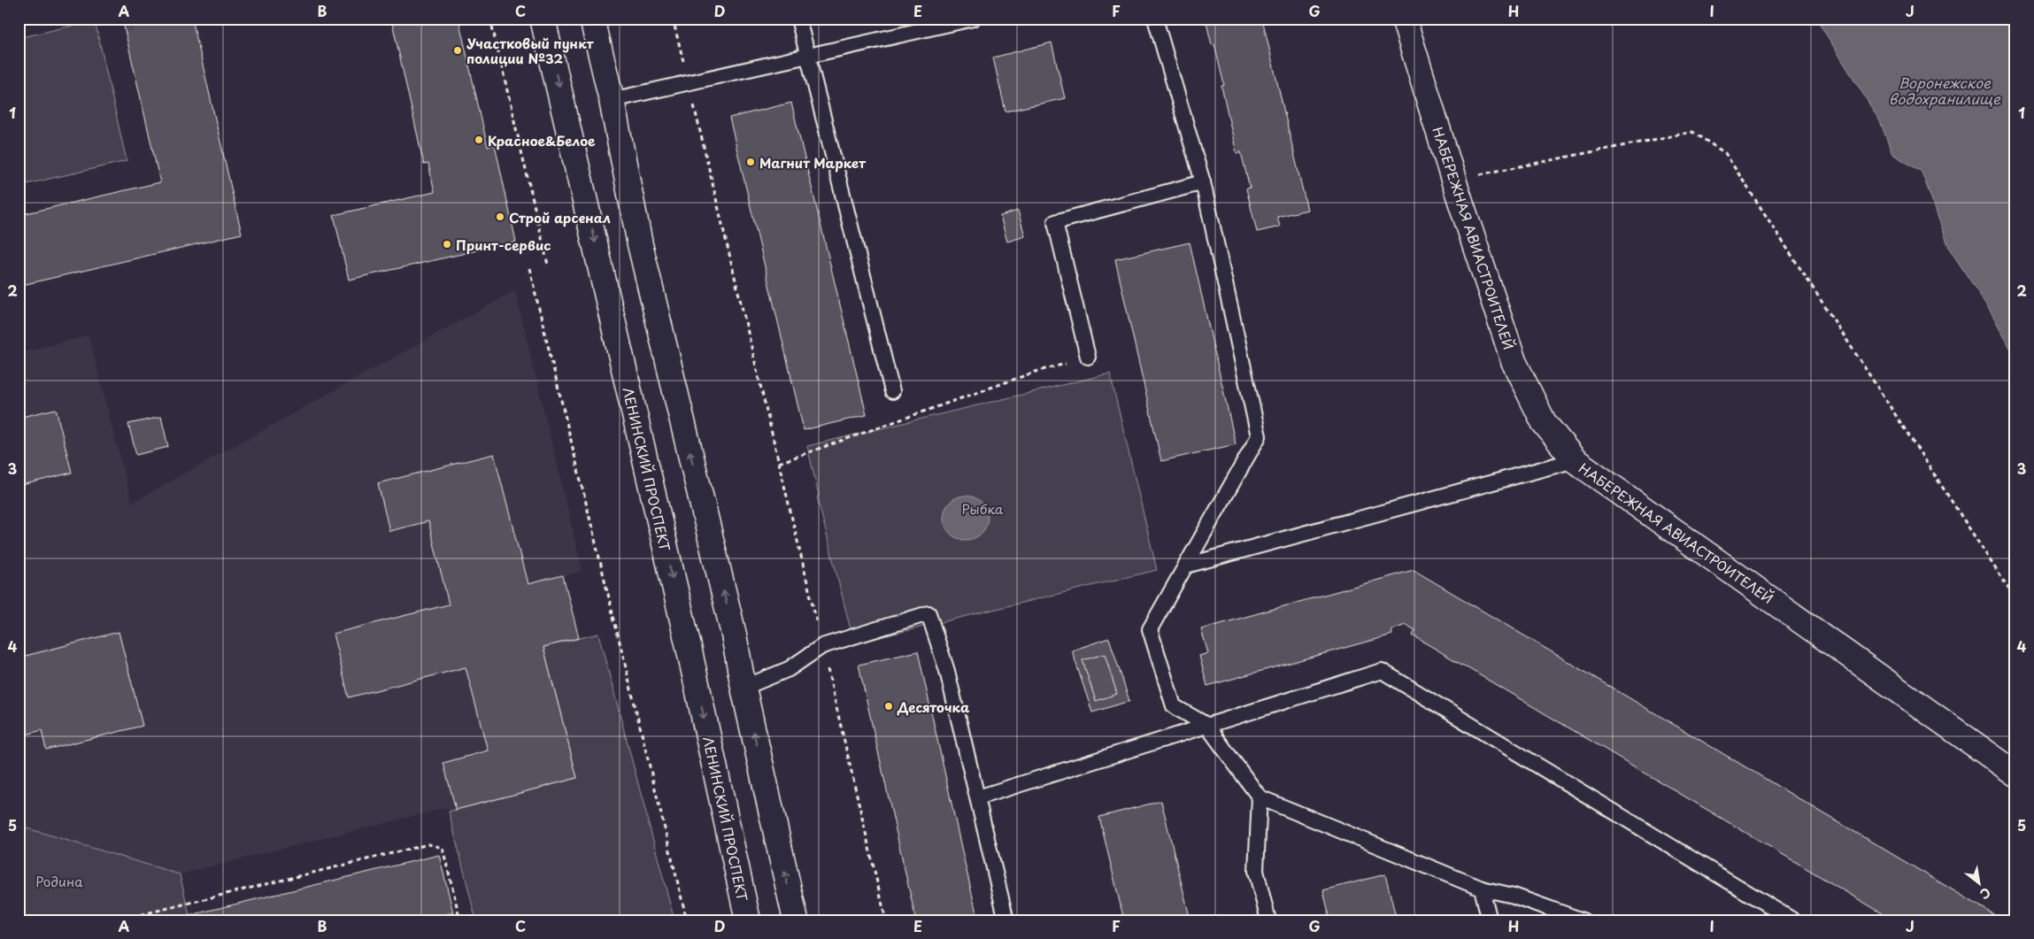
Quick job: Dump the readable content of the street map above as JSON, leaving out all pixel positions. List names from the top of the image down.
{
  "streets": {
    "main road": ["НАБЕРЕЖНАЯ АВИАСТРОИТЕЛЕЙ", "ЛЕНИНСКИЙ ПРОСПЕКТ"]
  },
  "water": ["Воронежское водохранилище"],
  "parks": ["Рыбка", "Родина"],
  "places": [
    "Участковый пункт полиции №32",
    "Красное&Белое",
    "Магнит Маркет",
    "Строй арсенал",
    "Принт-сервис",
    "Десяточка"
  ],
  "north": "bottom right",
  "grid": {
    "columns": [
      "A",
      "B",
      "C",
      "D",
      "E",
      "F",
      "G",
      "H",
      "I",
      "J"
    ],
    "rows": [
      "1",
      "2",
      "3",
      "4",
      "5"
    ]
  }
}
